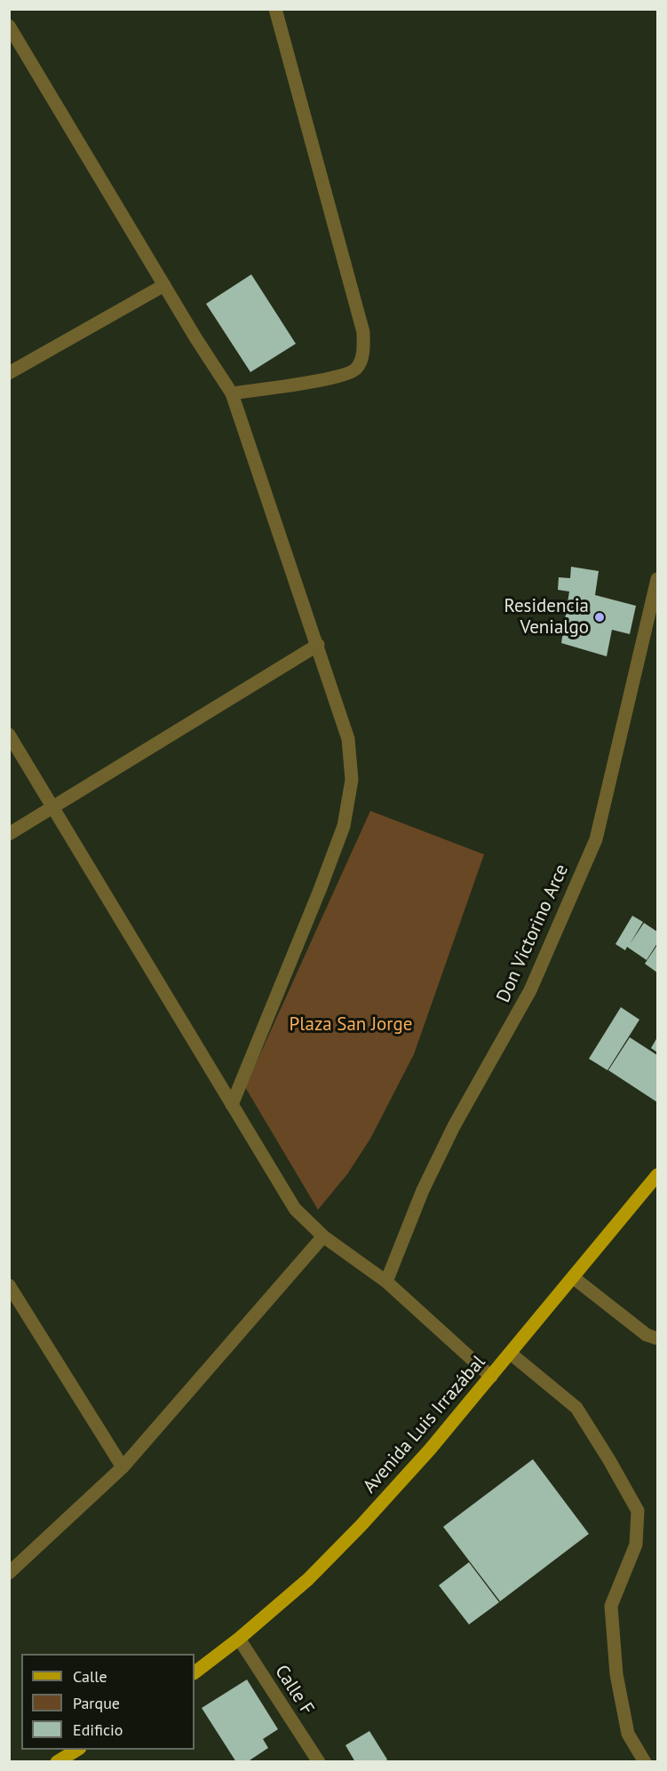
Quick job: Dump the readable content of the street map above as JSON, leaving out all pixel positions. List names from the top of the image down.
{
  "streets": {
    "main road": ["Avenida Luis Irrazábal"],
    "street": ["Don Victorino Arce", "Calle F"]
  },
  "crossings": [
    ["Avenida Luis Irrazábal", "Calle F"]
  ],
  "parks": ["Plaza San Jorge"],
  "places": ["Residencia Venialgo"],
  "legend": ["Calle", "Parque", "Edificio"]
}
